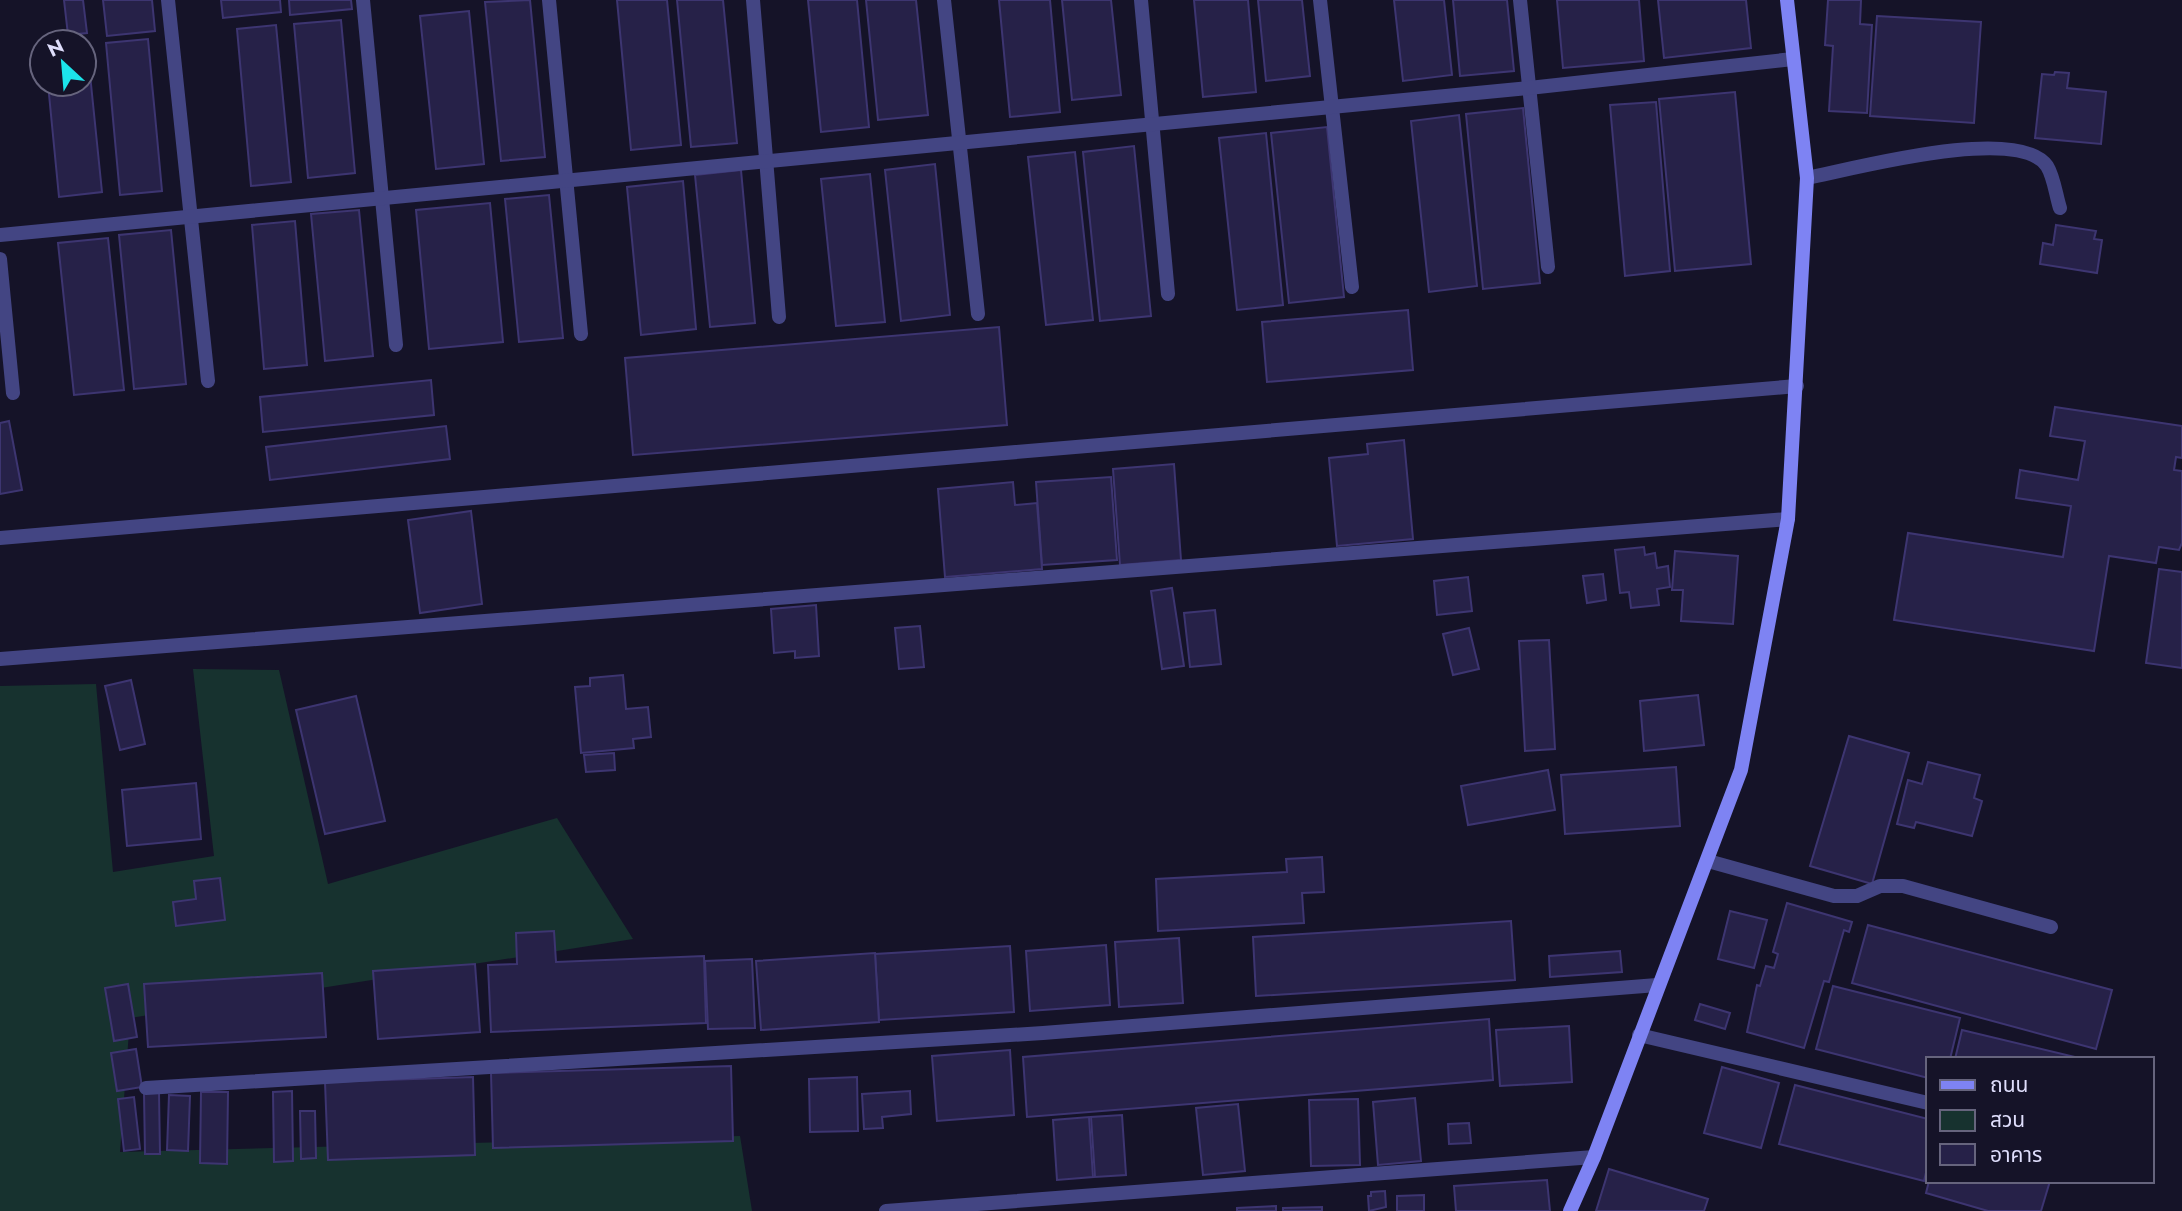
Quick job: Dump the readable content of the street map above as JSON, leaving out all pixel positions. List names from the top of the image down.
{
  "legend": ["ถนน", "สวน", "อาคาร"],
  "north": "top left"
}
